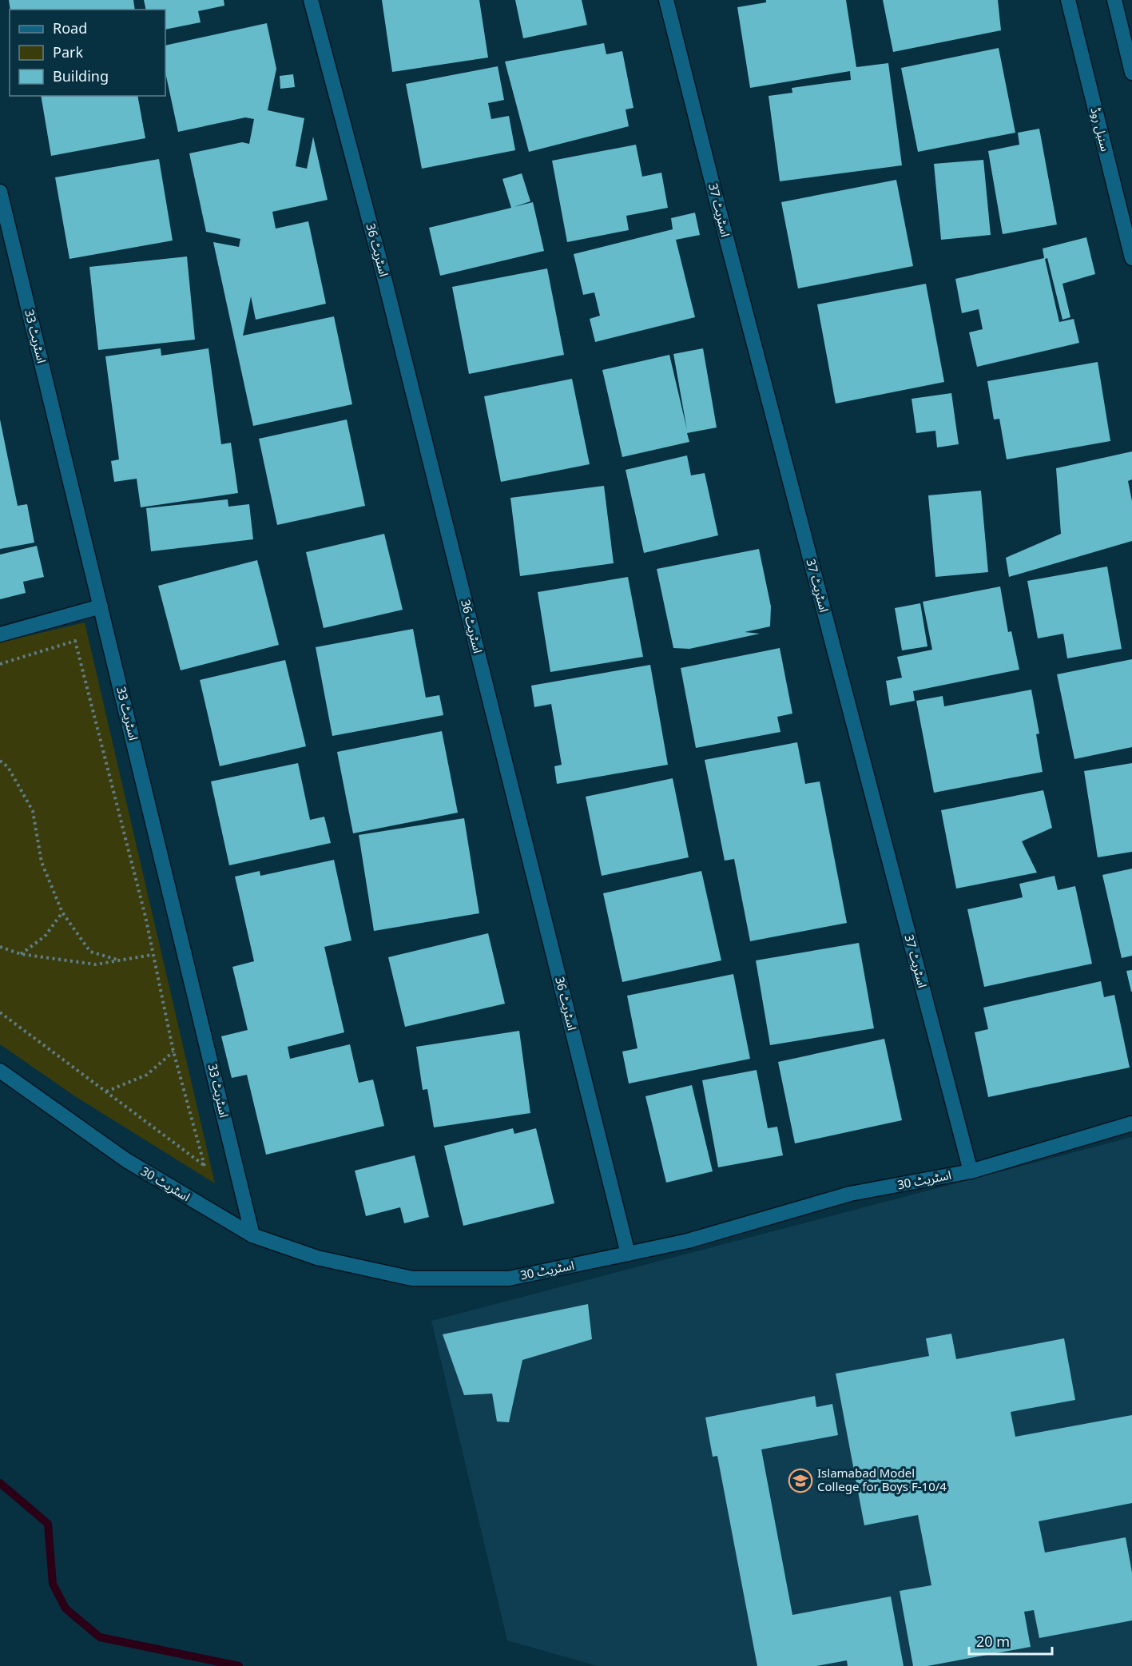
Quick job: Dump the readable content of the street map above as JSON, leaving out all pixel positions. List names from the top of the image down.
{
  "streets": {
    "street": [
      "سنبل روڈ",
      "اسٹریٹ 37",
      "اسٹریٹ 36",
      "اسٹریٹ 33",
      "اسٹریٹ 30"
    ]
  },
  "crossings": [
    ["اسٹریٹ 37", "اسٹریٹ 30"],
    ["اسٹریٹ 36", "اسٹریٹ 30"],
    ["اسٹریٹ 33", "اسٹریٹ 30"]
  ],
  "places": {
    "school or university": ["Islamabad Model College for Boys F-10/4"]
  },
  "legend": ["Road", "Park", "Building"],
  "scale_bar": "20 m"
}
